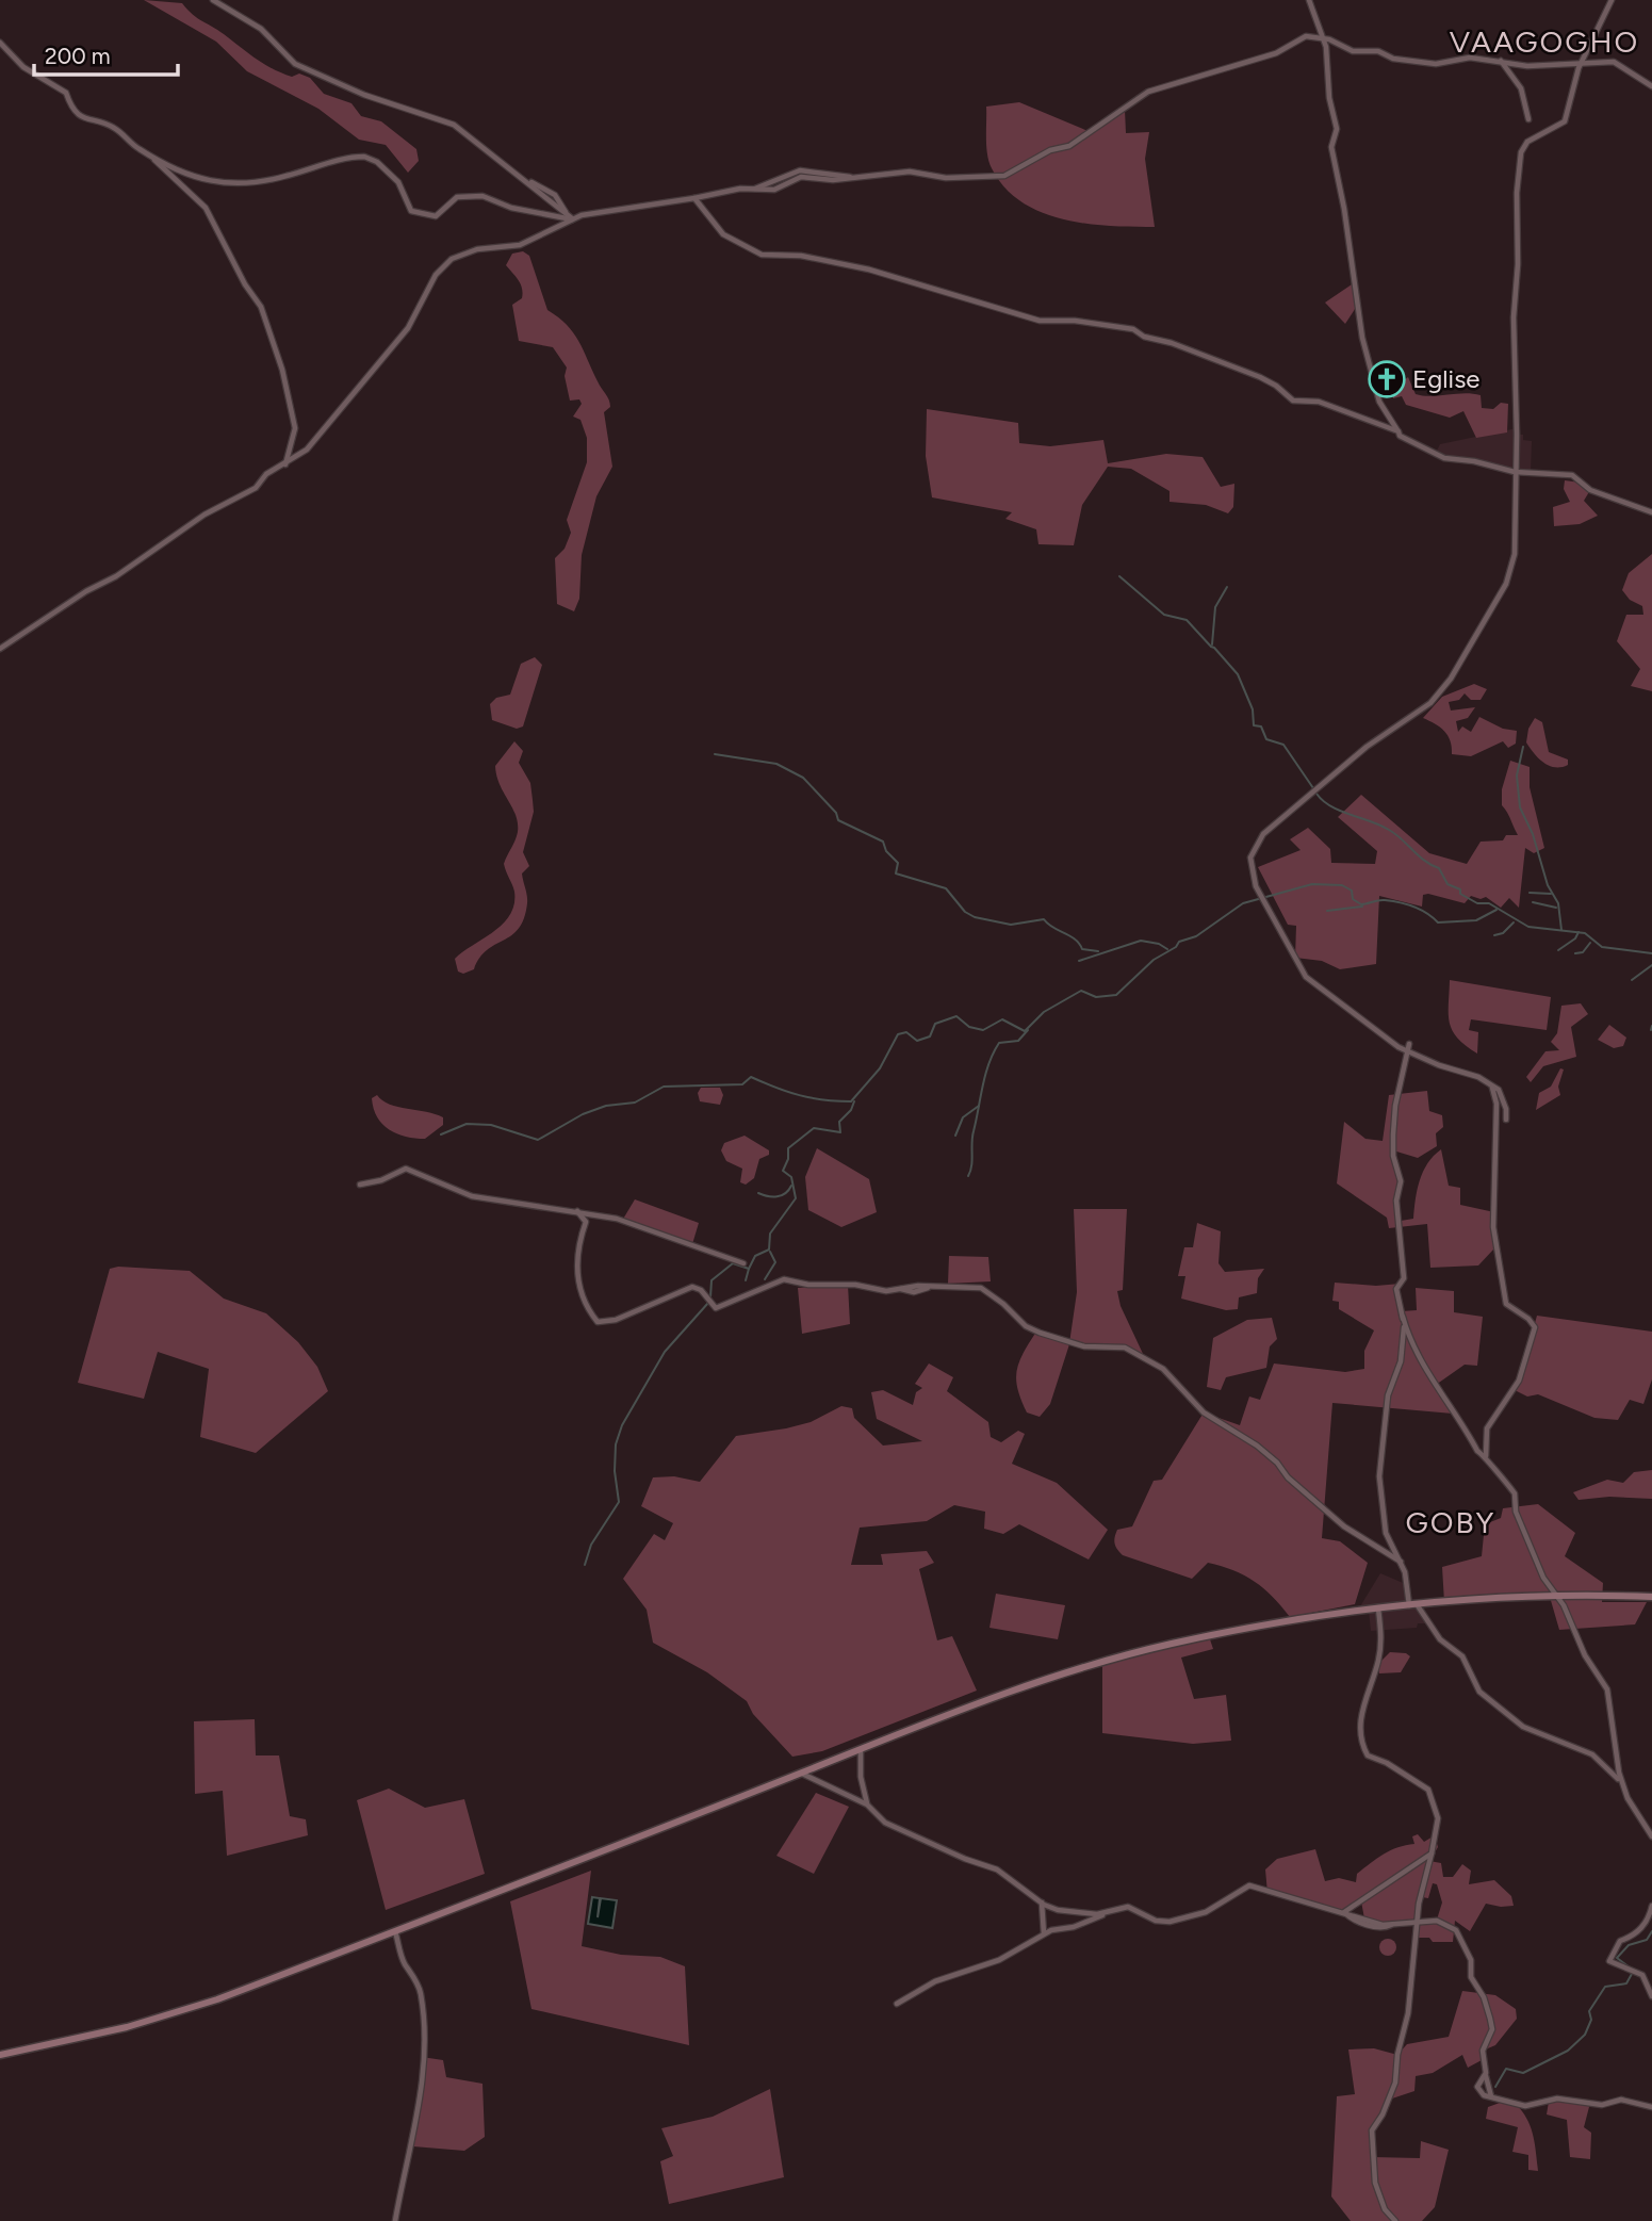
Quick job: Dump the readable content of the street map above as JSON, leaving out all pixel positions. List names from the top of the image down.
{
  "districts": ["VAAGOGHO", "GOBY"],
  "places": {
    "church": ["Eglise"]
  },
  "scale_bar": "200 m"
}
